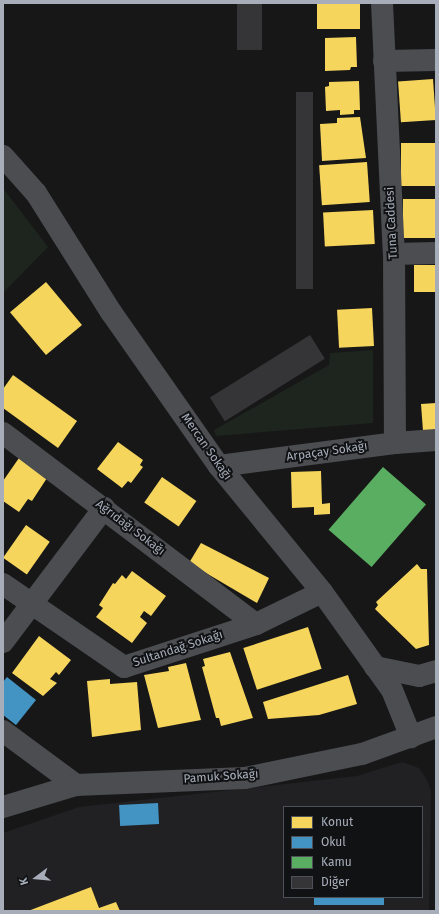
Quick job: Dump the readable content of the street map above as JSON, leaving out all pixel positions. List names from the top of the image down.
{
  "streets": {
    "street": [
      "Tuna Caddesi",
      "Mercan Sokağı",
      "Arpaçay Sokağı",
      "Ağrıdağı Sokağı",
      "Sultandağ Sokağı",
      "Pamuk Sokağı"
    ]
  },
  "crossings": [
    ["Tuna Caddesi", "Arpaçay Sokağı"],
    ["Mercan Sokağı", "Arpaçay Sokağı"],
    ["Mercan Sokağı", "Sultandağ Sokağı"],
    ["Mercan Sokağı", "Pamuk Sokağı"],
    ["Ağrıdağı Sokağı", "Sultandağ Sokağı"]
  ],
  "legend": [
    "Konut",
    "Okul",
    "Kamu",
    "Diğer"
  ],
  "north": "left"
}
